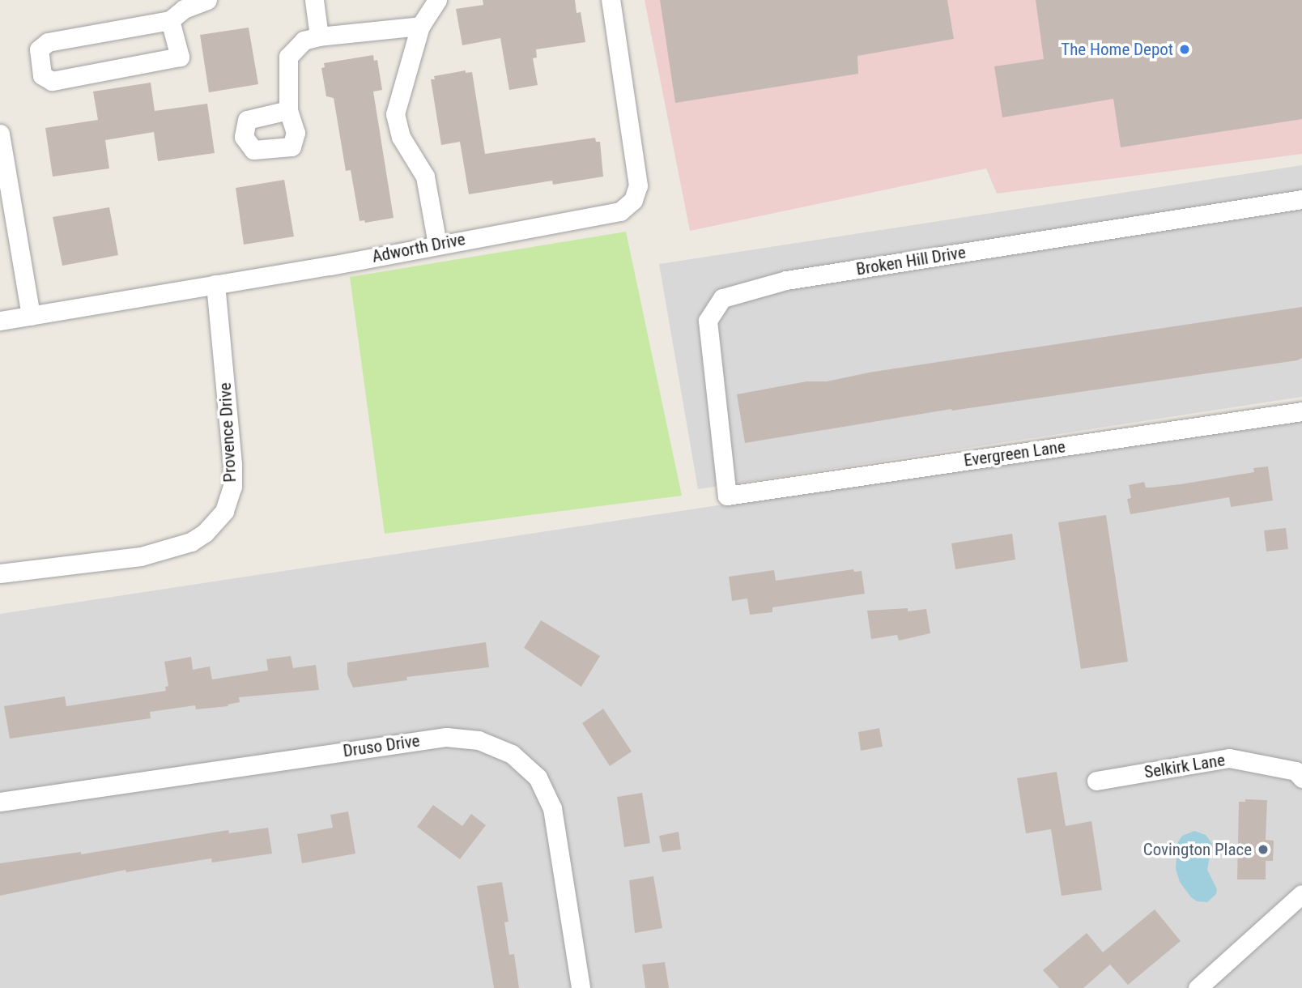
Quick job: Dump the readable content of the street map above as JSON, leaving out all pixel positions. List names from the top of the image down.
{
  "streets": {
    "street": [
      "Adworth Drive",
      "Broken Hill Drive",
      "Provence Drive",
      "Evergreen Lane",
      "Druso Drive",
      "Selkirk Lane"
    ]
  },
  "crossings": [
    ["Adworth Drive", "Provence Drive"],
    ["Broken Hill Drive", "Evergreen Lane"]
  ],
  "places": ["The Home Depot", "Covington Place"]
}
